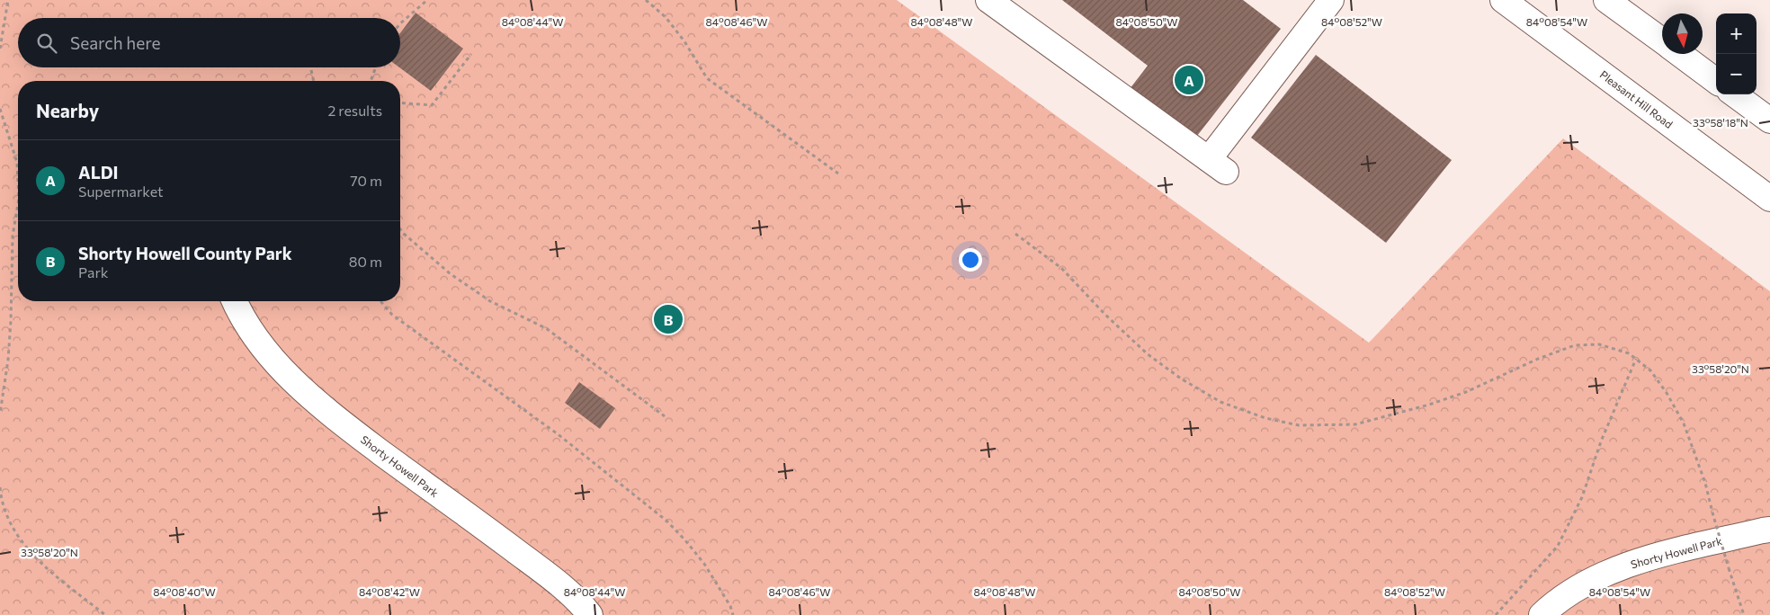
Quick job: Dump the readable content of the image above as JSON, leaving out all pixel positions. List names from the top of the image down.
{
  "streets": {
    "main road": ["Pleasant Hill Road", "Shorty Howell Park"]
  },
  "north": "bottom",
  "page": {
    "map_buttons": ["+", "−"],
    "search": "Search here",
    "pins": ["A", "B"],
    "heading": ["Nearby", "2 results"],
    "list": [
      {
        "mark": "A",
        "name": "ALDI",
        "note": "Supermarket",
        "value": "70 m"
      },
      {
        "mark": "B",
        "name": "Shorty Howell County Park",
        "note": "Park",
        "value": "80 m"
      }
    ]
  },
  "coordinates": [
    "84°08'44\"W",
    "84°08'46\"W",
    "84°08'48\"W",
    "84°08'50\"W",
    "84°08'52\"W",
    "84°08'54\"W",
    "33°58'18\"N",
    "33°58'20\"N",
    "84°08'40\"W",
    "84°08'42\"W"
  ]
}
